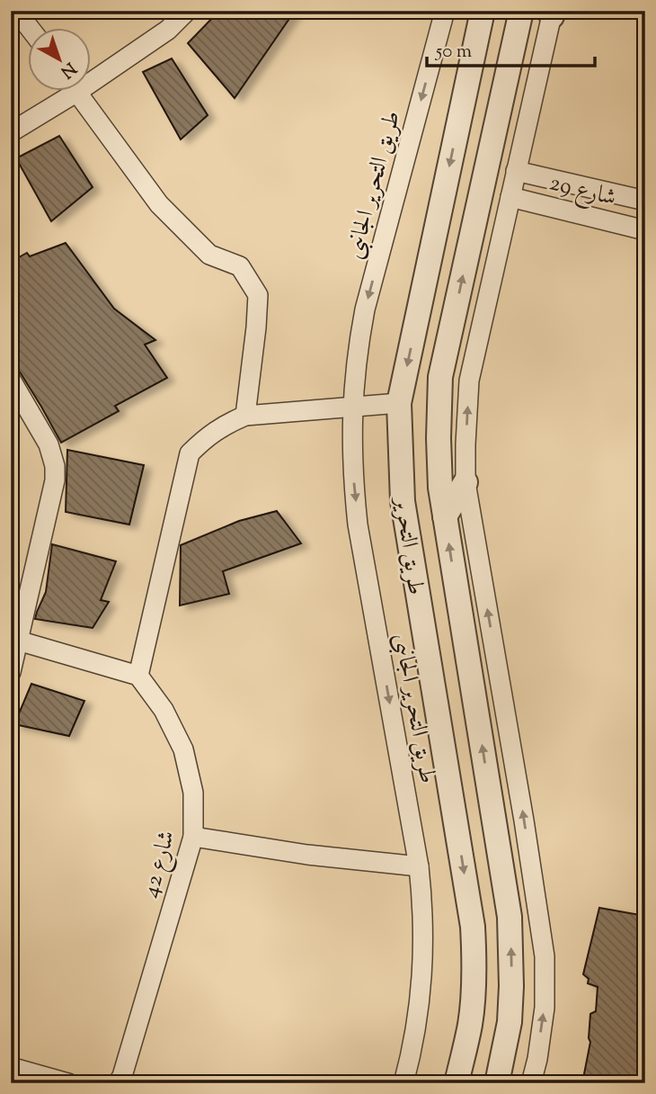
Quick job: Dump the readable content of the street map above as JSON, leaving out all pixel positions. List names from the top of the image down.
{
  "streets": {
    "street": [
      "طريق التحرير الجانبى",
      "شارع 29",
      "طريق التحرير",
      "شارع 42"
    ]
  },
  "scale_bar": "50 m",
  "north": "bottom right"
}
